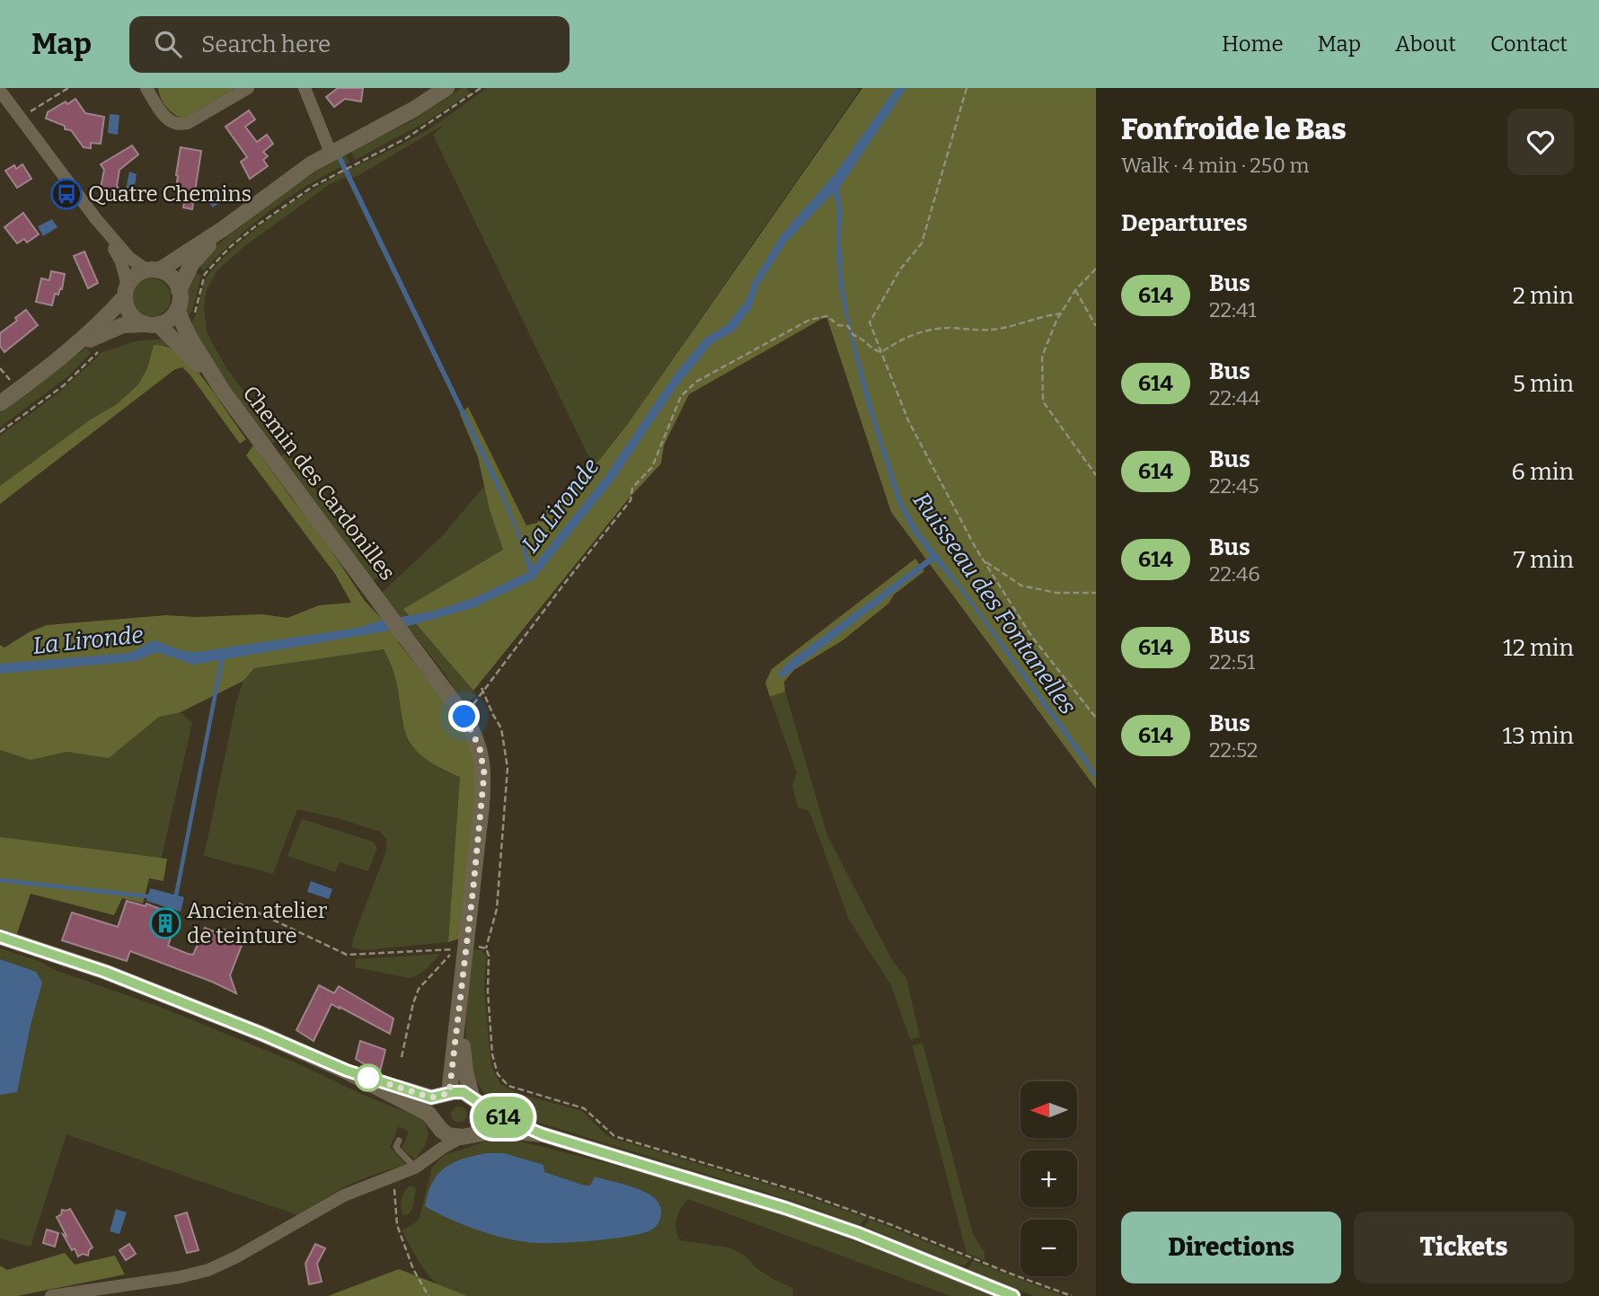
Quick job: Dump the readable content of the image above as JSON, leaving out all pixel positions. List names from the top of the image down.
{
  "streets": {
    "street": ["Chemin des Cardonilles"]
  },
  "water": ["La Lironde", "Ruisseau des Fontanelles"],
  "places": {
    "bus stop": ["Quatre Chemins"],
    "building": ["Ancien atelier de teinture"]
  },
  "lines": ["bus line 614"],
  "north": "left",
  "page": {
    "header": "Map",
    "search": "Search here",
    "nav": [
      "Home",
      "Map",
      "About",
      "Contact"
    ],
    "on_map": "614",
    "heading": [
      ["Fonfroide le Bas", "Walk · 4 min · 250 m"],
      "Departures"
    ],
    "list": [
      {
        "mark": "614",
        "name": "Bus",
        "note": "22:41",
        "value": "2 min"
      },
      {
        "mark": "614",
        "name": "Bus",
        "note": "22:44",
        "value": "5 min"
      },
      {
        "mark": "614",
        "name": "Bus",
        "note": "22:45",
        "value": "6 min"
      },
      {
        "mark": "614",
        "name": "Bus",
        "note": "22:46",
        "value": "7 min"
      },
      {
        "mark": "614",
        "name": "Bus",
        "note": "22:51",
        "value": "12 min"
      },
      {
        "mark": "614",
        "name": "Bus",
        "note": "22:52",
        "value": "13 min"
      }
    ],
    "map_buttons": ["+", "−"],
    "buttons": ["Directions", "Tickets"]
  }
}
